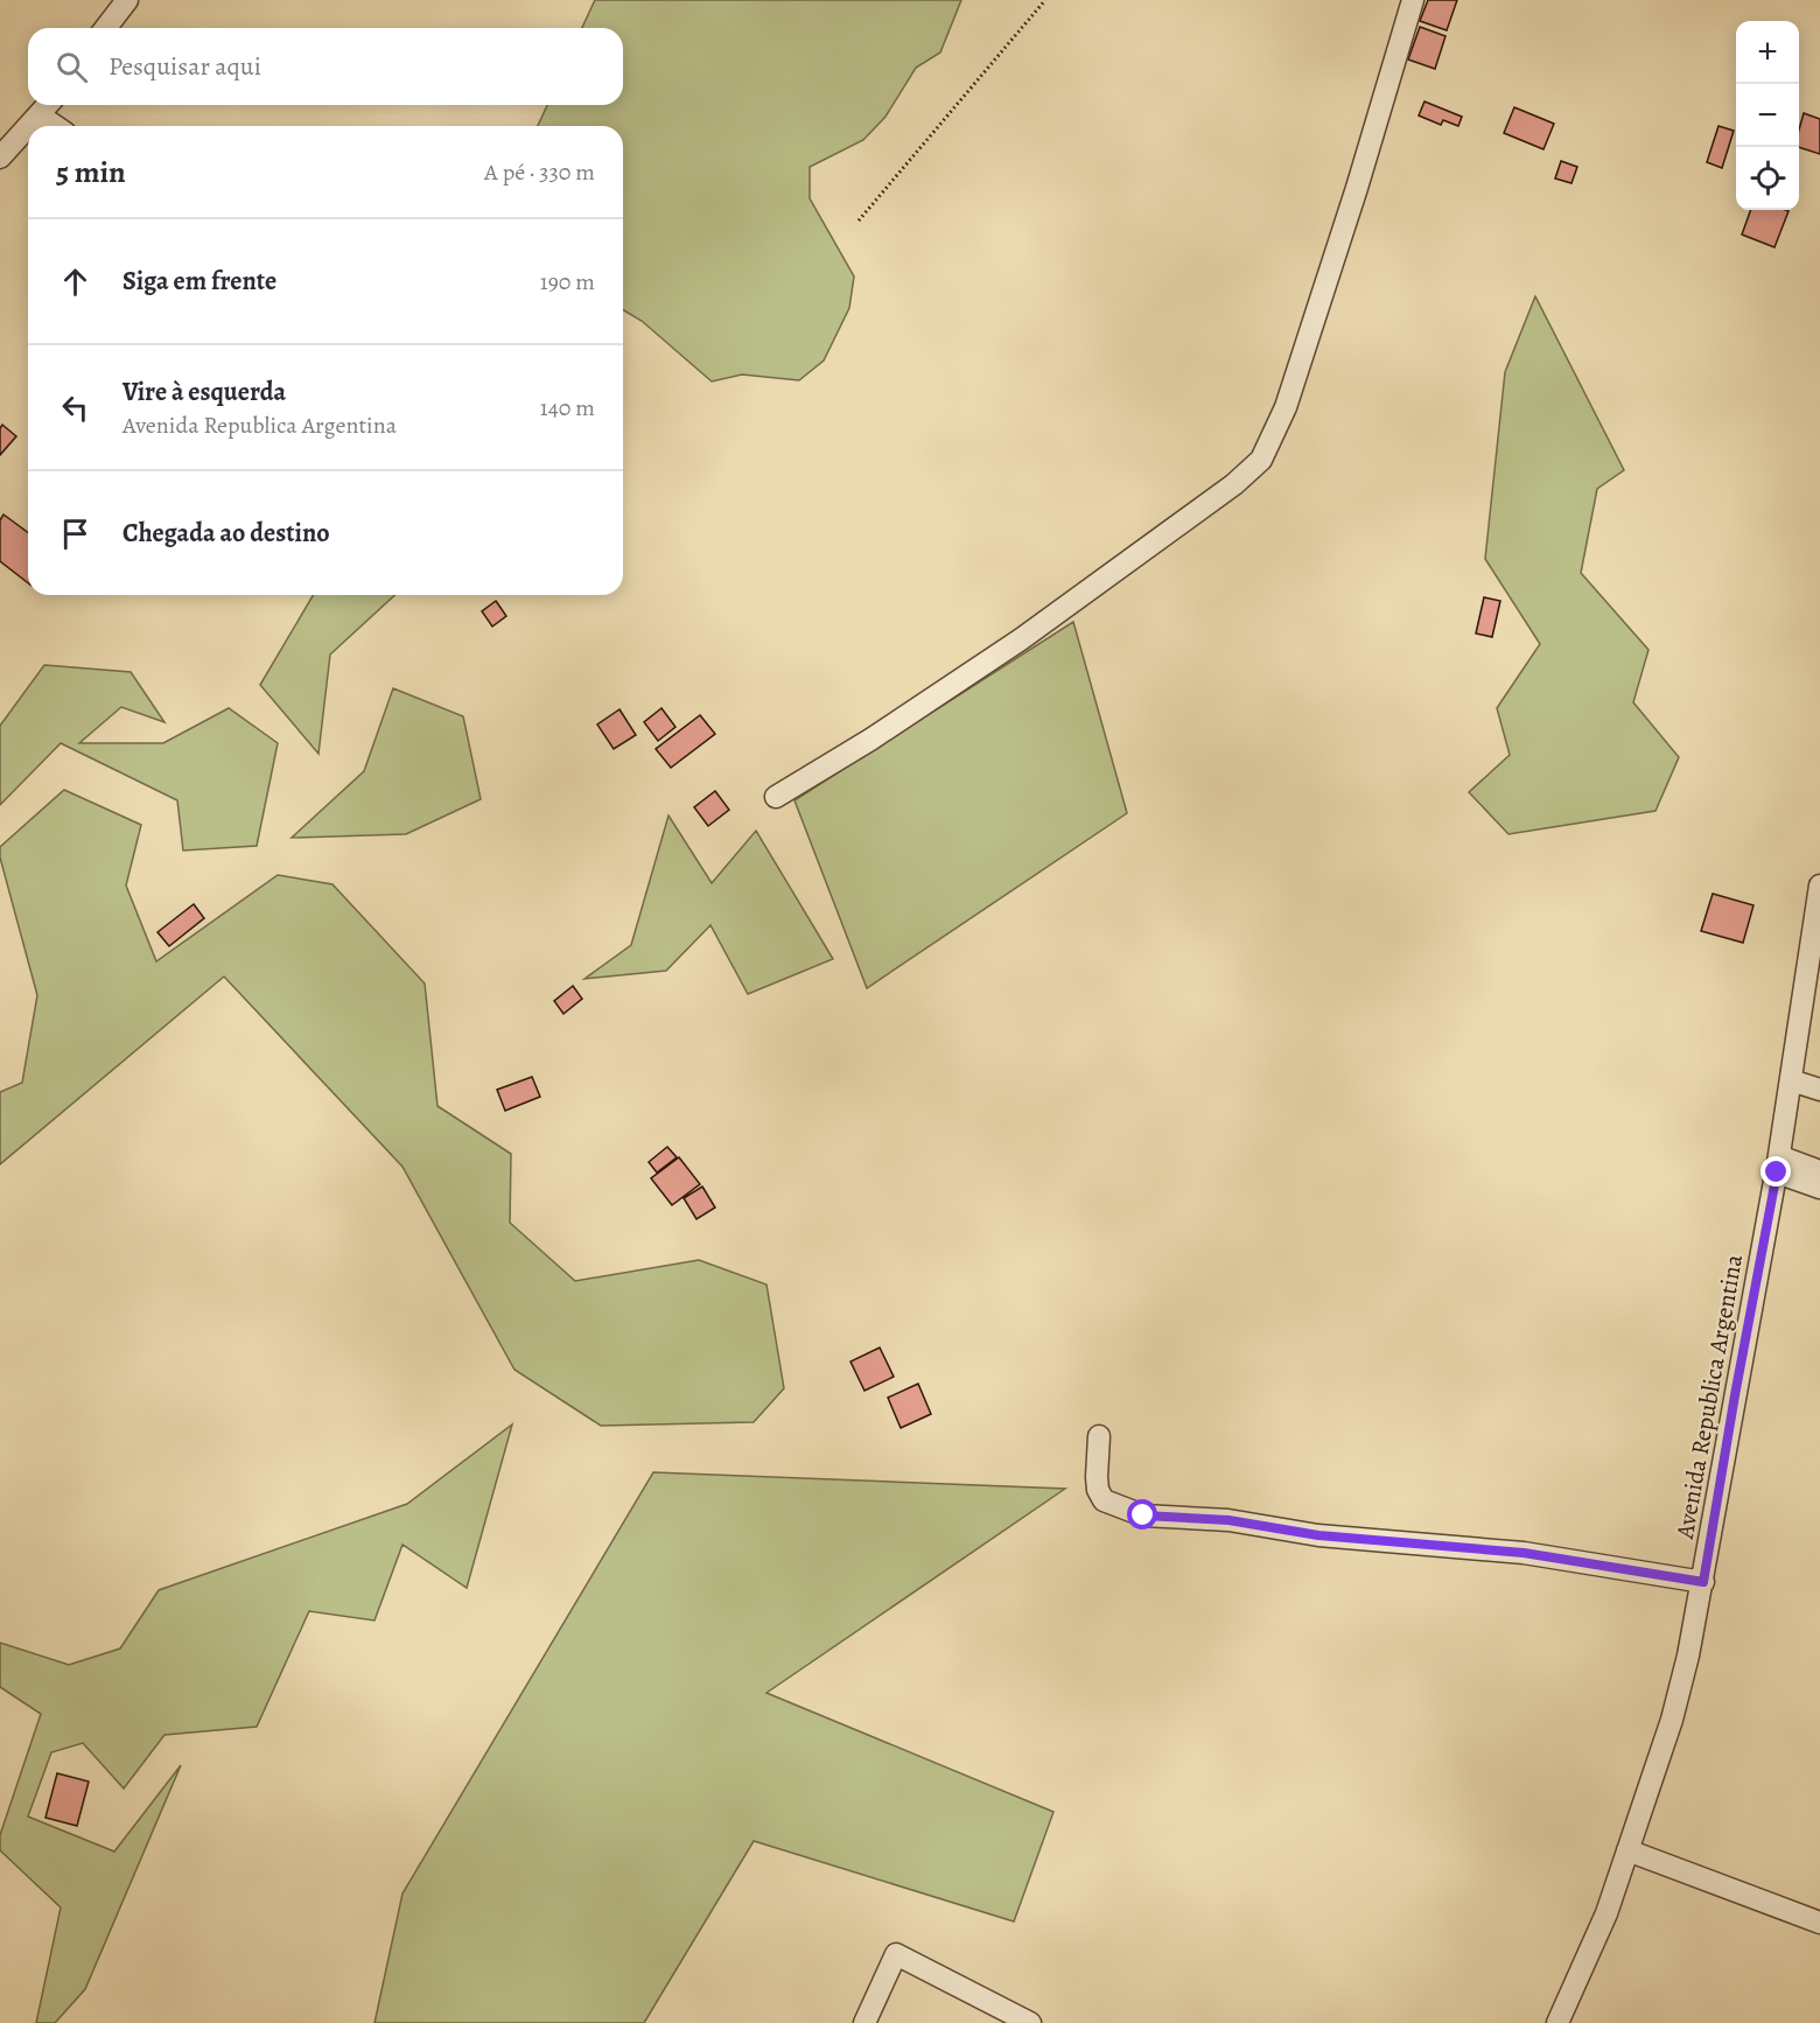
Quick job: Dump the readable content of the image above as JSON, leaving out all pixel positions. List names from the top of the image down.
{
  "streets": {
    "street": ["Avenida Republica Argentina"]
  },
  "page": {
    "map_buttons": ["+", "−"],
    "search": "Pesquisar aqui",
    "heading": ["5 min", "A pé · 330 m"],
    "list": [
      ["Siga em frente", "190 m"],
      ["Vire à esquerda", "Avenida Republica Argentina", "140 m"],
      "Chegada ao destino"
    ]
  }
}
